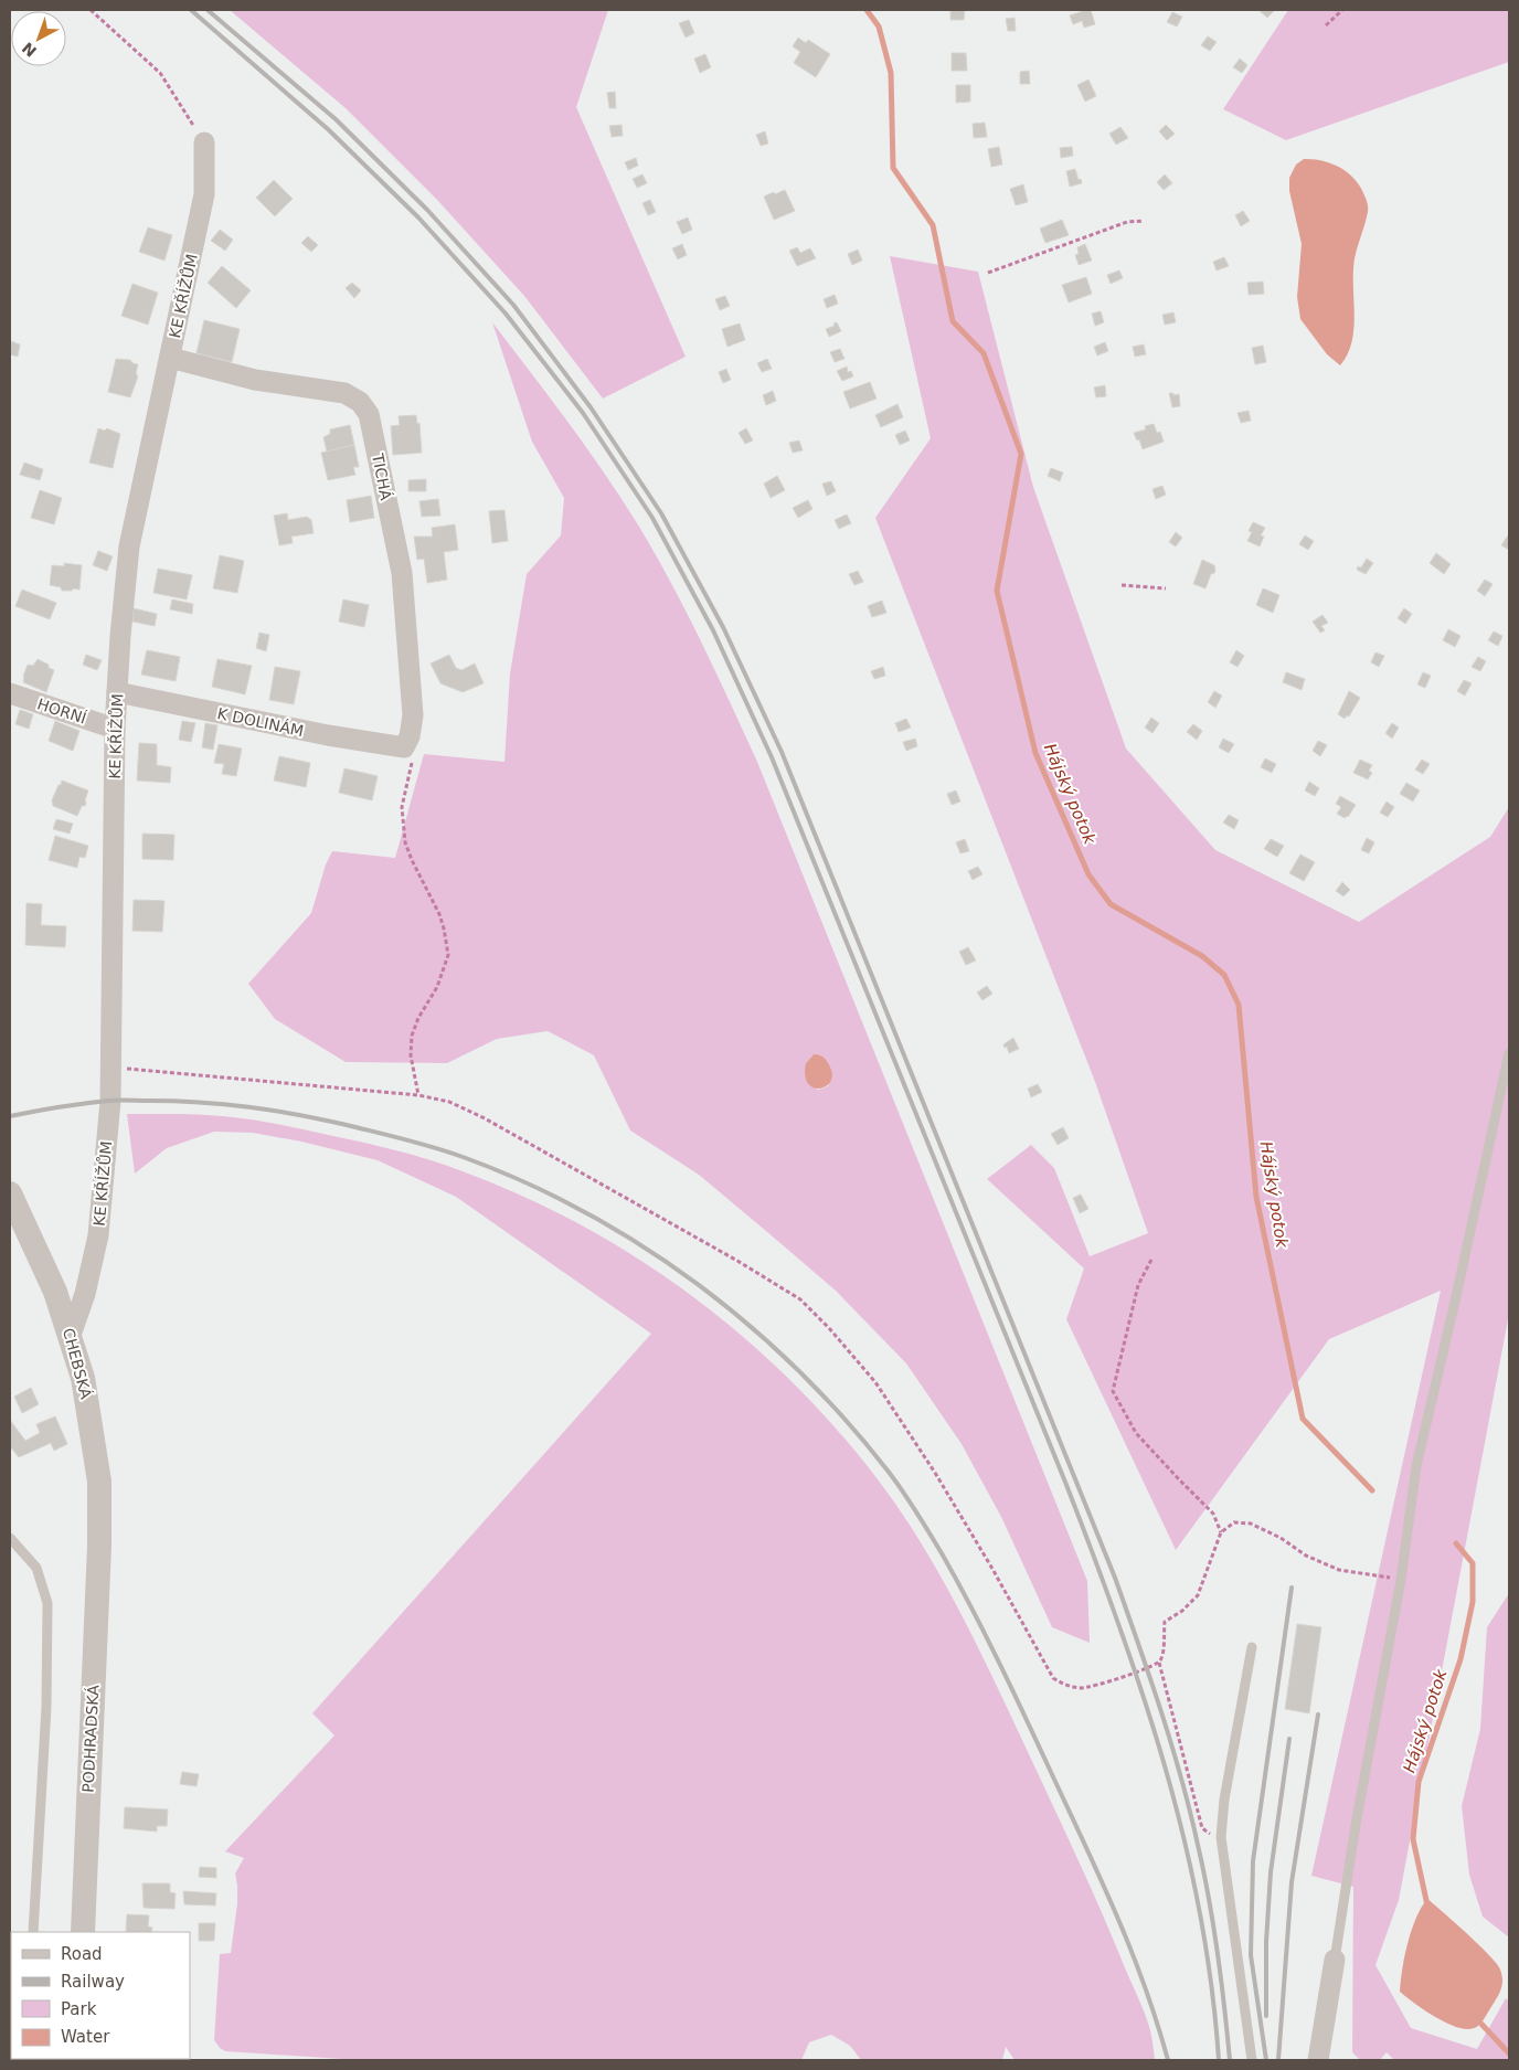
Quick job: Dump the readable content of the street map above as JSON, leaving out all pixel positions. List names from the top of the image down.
{
  "streets": {
    "street": [
      "KE KŘÍŽŮM",
      "TICHÁ",
      "HORNÍ",
      "K DOLINÁM",
      "CHEBSKÁ",
      "PODHRADSKÁ"
    ]
  },
  "crossings": [
    ["KE KŘÍŽŮM", "TICHÁ"],
    ["KE KŘÍŽŮM", "HORNÍ"],
    ["KE KŘÍŽŮM", "K DOLINÁM"],
    ["KE KŘÍŽŮM", "CHEBSKÁ"],
    ["TICHÁ", "K DOLINÁM"],
    ["CHEBSKÁ", "PODHRADSKÁ"]
  ],
  "water": ["Hájský potok"],
  "legend": [
    "Road",
    "Railway",
    "Park",
    "Water"
  ],
  "north": "bottom left"
}
